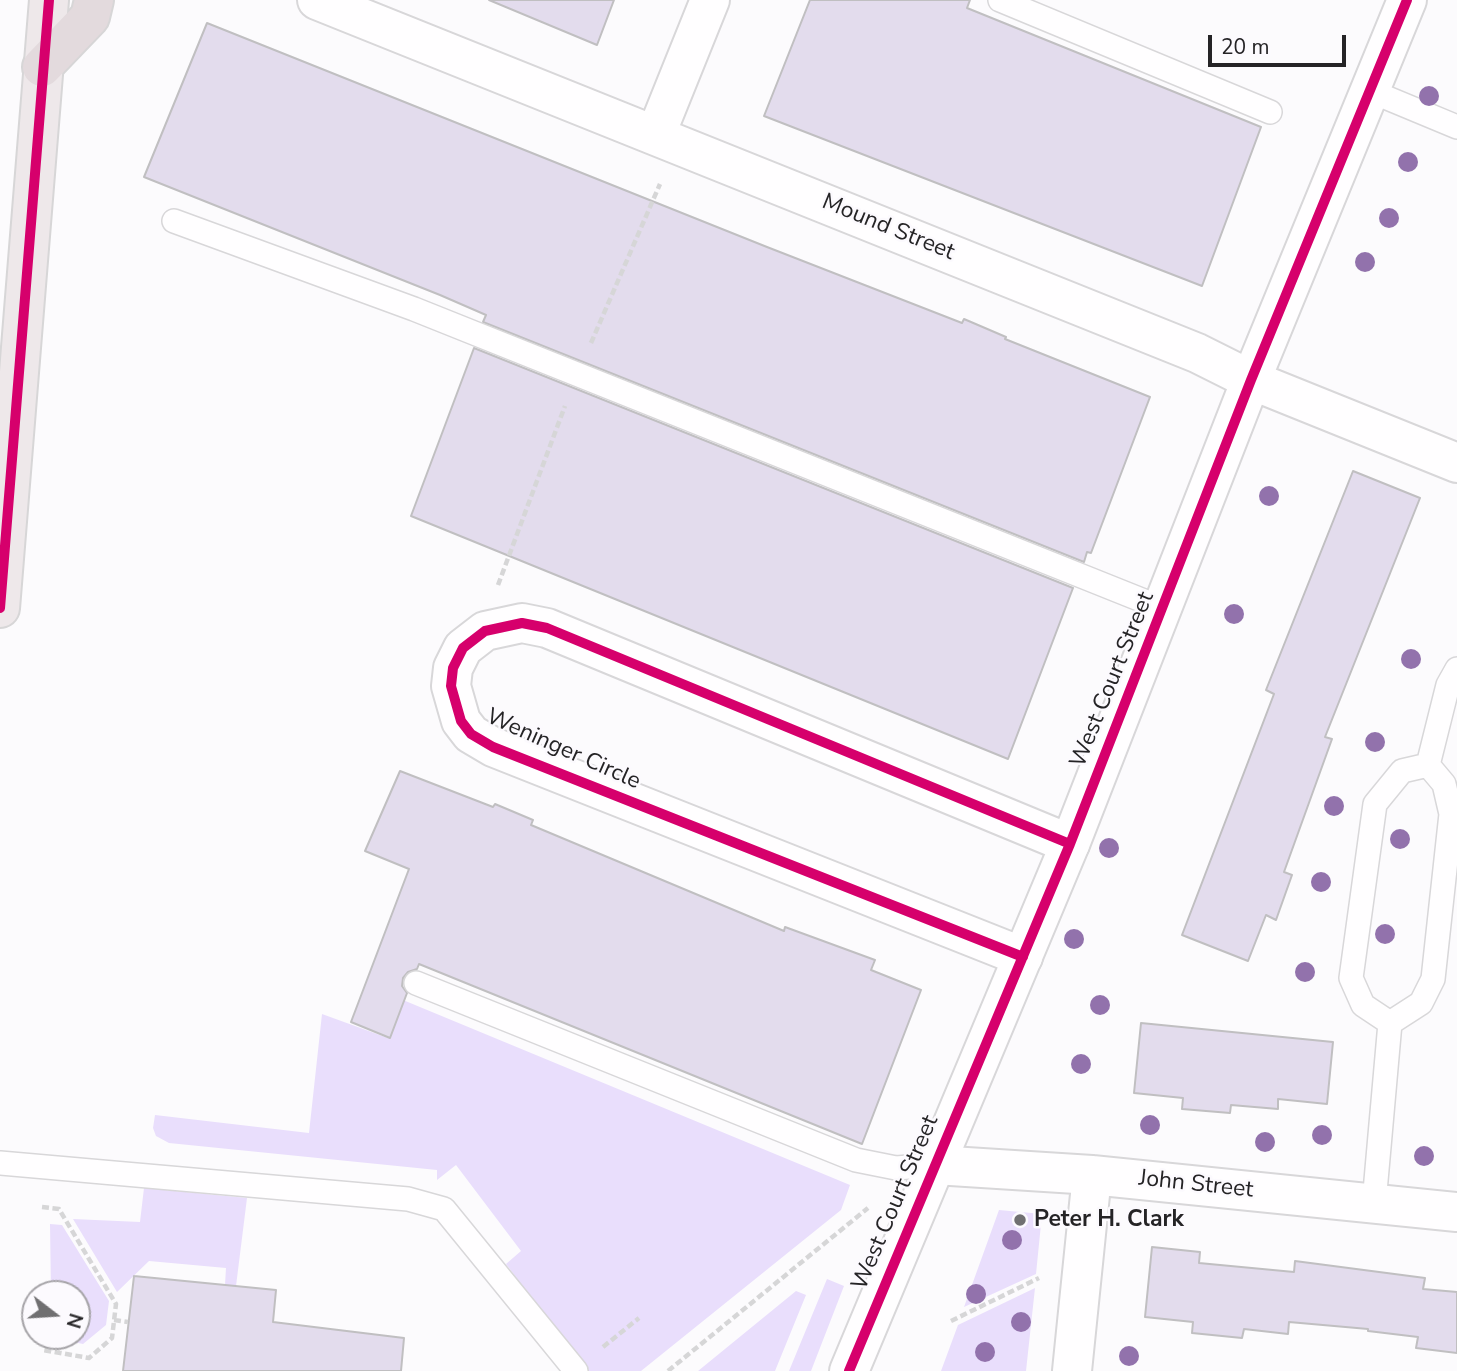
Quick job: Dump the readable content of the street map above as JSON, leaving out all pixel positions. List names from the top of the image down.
{
  "streets": {
    "street": [
      "Mound Street",
      "West Court Street",
      "Weninger Circle",
      "John Street"
    ]
  },
  "crossings": [
    ["Mound Street", "West Court Street"],
    ["West Court Street", "Weninger Circle"],
    ["West Court Street", "John Street"]
  ],
  "places": ["Peter H. Clark"],
  "scale_bar": "20 m",
  "north": "right"
}
